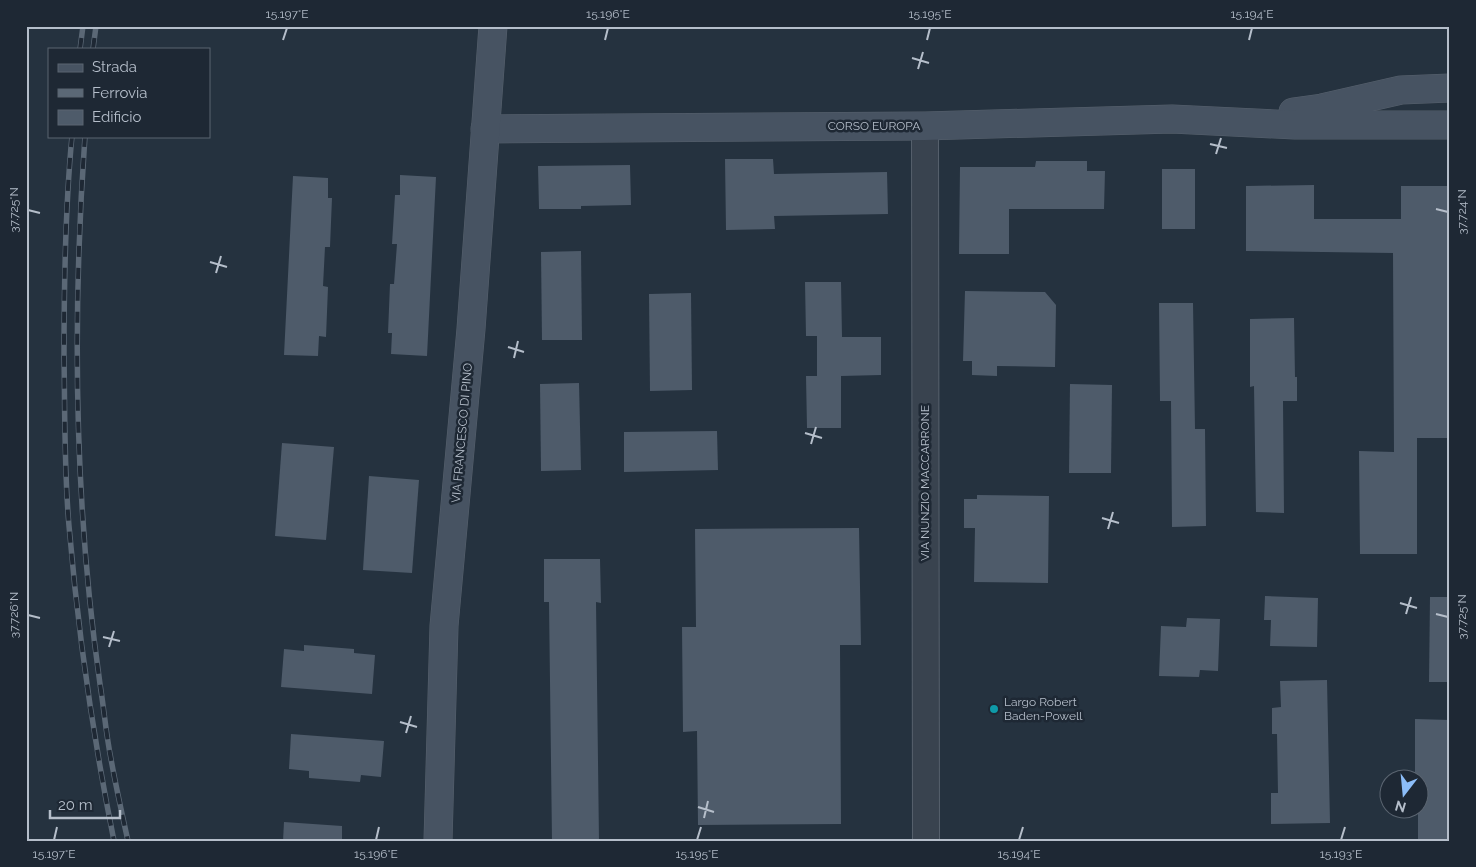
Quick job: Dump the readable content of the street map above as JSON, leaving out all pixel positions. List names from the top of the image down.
{
  "streets": {
    "street": ["CORSO EUROPA", "VIA FRANCESCO DI PINO", "VIA NUNZIO MACCARRONE"]
  },
  "crossings": [
    ["CORSO EUROPA", "VIA FRANCESCO DI PINO"],
    ["CORSO EUROPA", "VIA NUNZIO MACCARRONE"]
  ],
  "places": ["Largo Robert Baden-Powell"],
  "legend": ["Strada", "Ferrovia", "Edificio"],
  "scale_bar": "20 m",
  "north": "bottom",
  "coordinates": [
    "15.197°E",
    "15.196°E",
    "15.195°E",
    "15.194°E",
    "37.725°N",
    "37.724°N",
    "37.726°N",
    "15.193°E"
  ]
}
